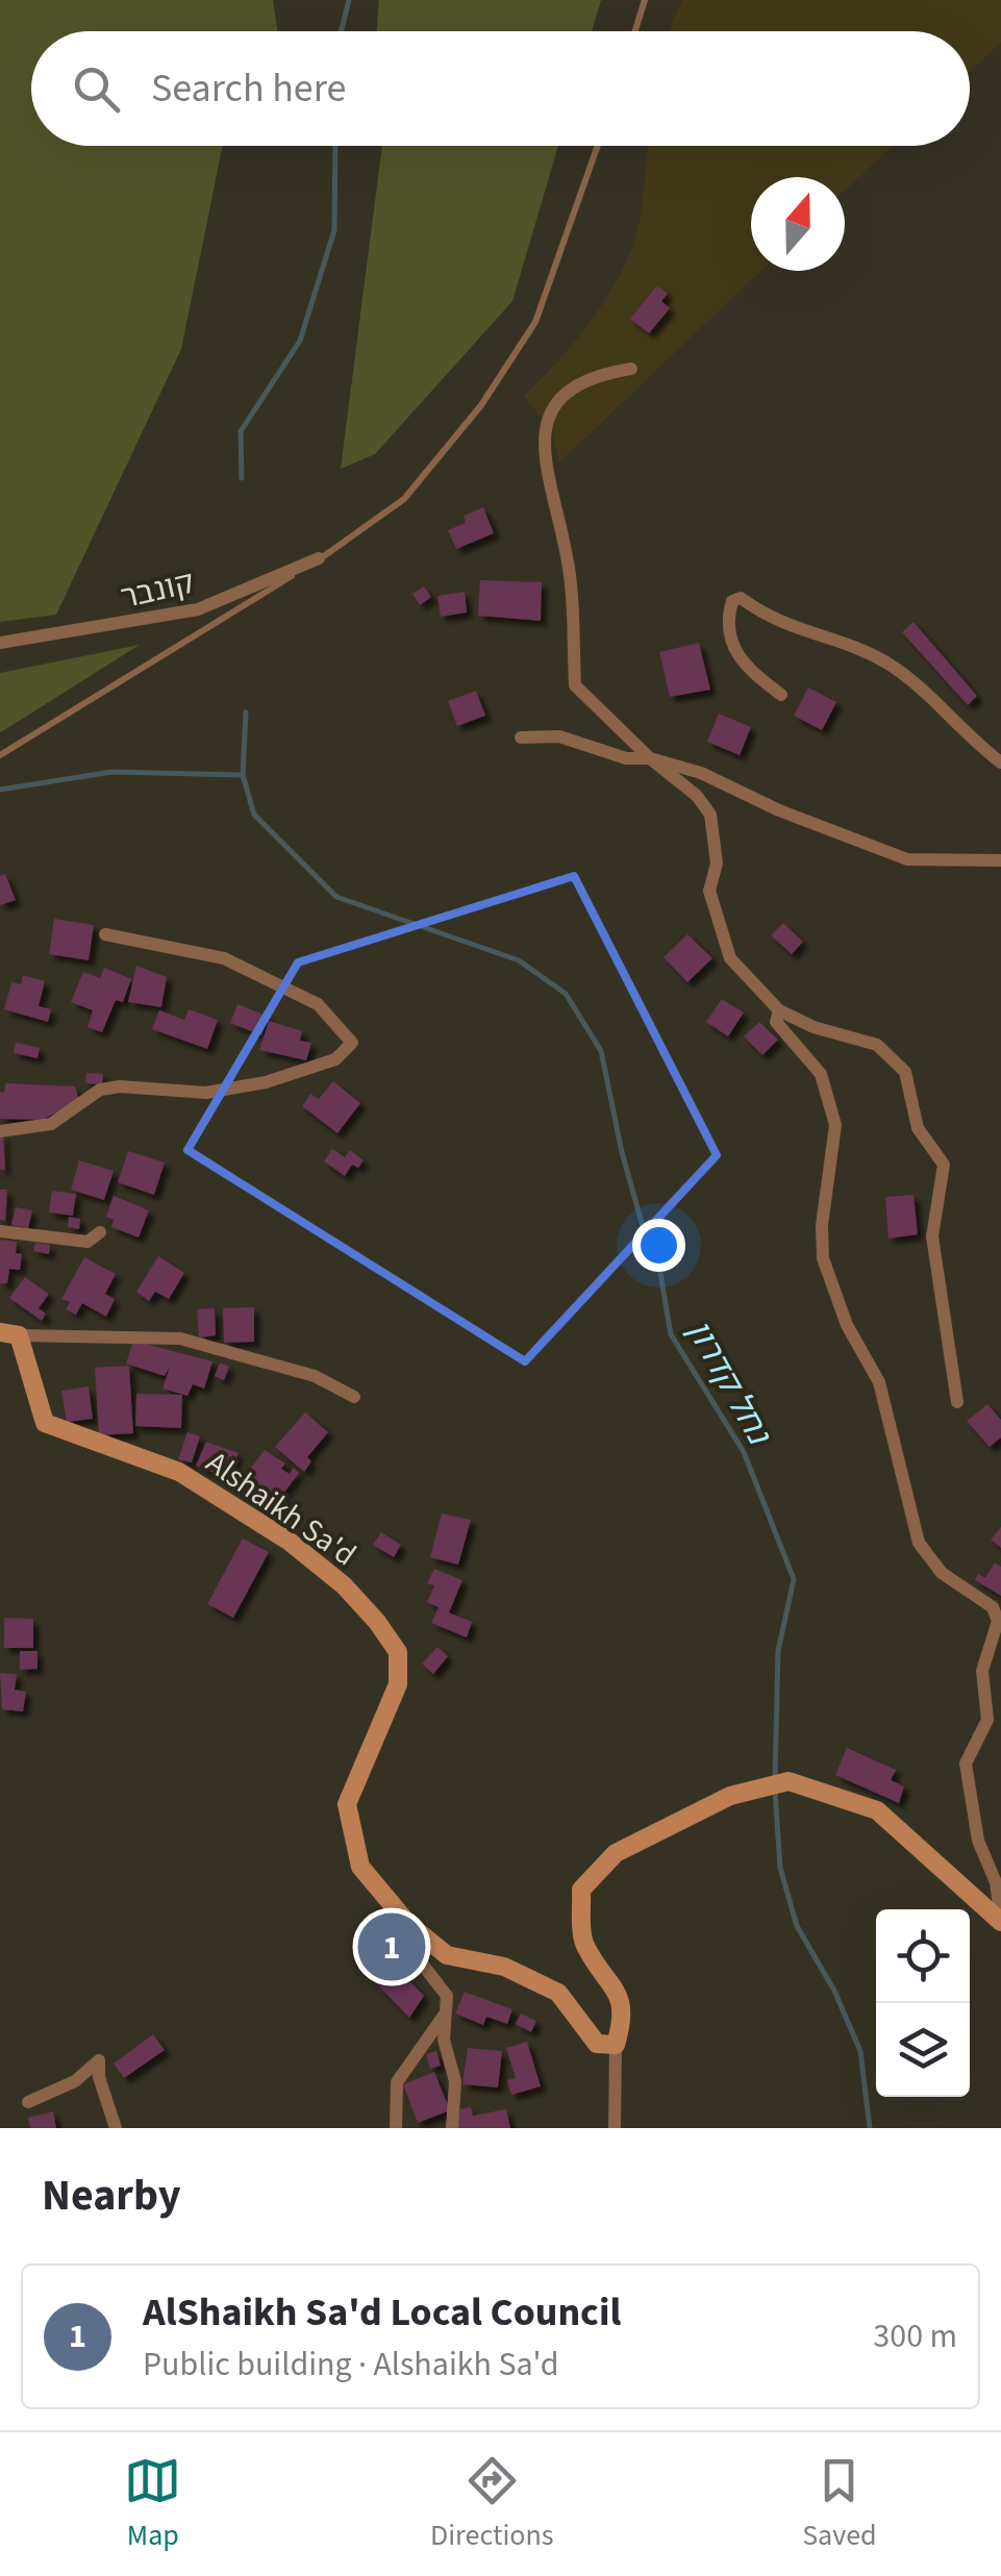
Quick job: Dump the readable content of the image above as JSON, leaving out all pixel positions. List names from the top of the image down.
{
  "streets": {
    "street": ["קונבר", "Alshaikh Sa'd"]
  },
  "water": ["נחל קדרון"],
  "north": "top",
  "page": {
    "search": "Search here",
    "pins": "1",
    "heading": "Nearby",
    "list": [
      {
        "mark": "1",
        "name": "AlShaikh Sa'd Local Council",
        "note": "Public building · Alshaikh Sa'd",
        "value": "300 m"
      }
    ],
    "nav": ["Map", "Directions", "Saved"]
  }
}
